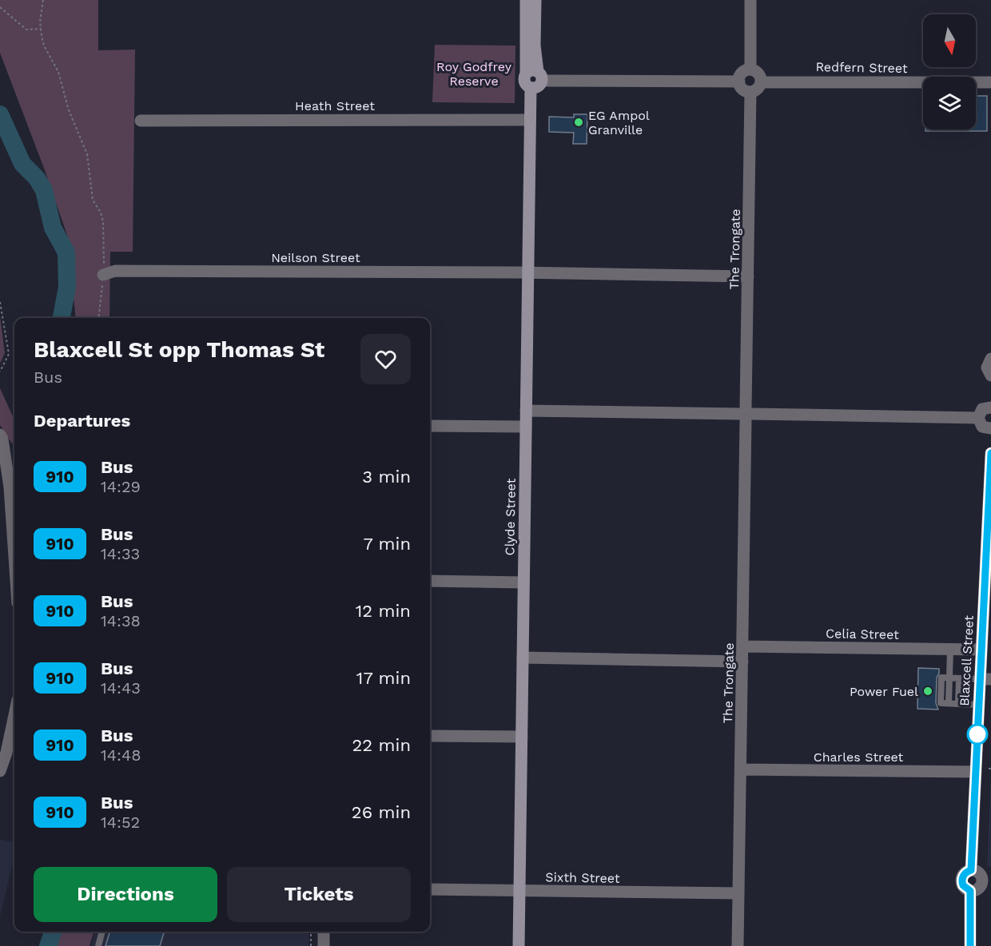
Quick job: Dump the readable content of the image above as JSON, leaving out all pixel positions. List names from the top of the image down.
{
  "streets": {
    "main road": ["Clyde Street"],
    "street": [
      "Redfern Street",
      "Heath Street",
      "The Trongate",
      "Neilson Street",
      "Celia Street",
      "Blaxcell Street",
      "Charles Street",
      "Sixth Street"
    ]
  },
  "crossings": [
    ["Redfern Street", "The Trongate"],
    ["Heath Street", "Clyde Street"],
    ["The Trongate", "Neilson Street"],
    ["The Trongate", "Celia Street"],
    ["The Trongate", "Charles Street"],
    ["The Trongate", "Sixth Street"],
    ["Neilson Street", "Clyde Street"],
    ["Clyde Street", "Sixth Street"],
    ["Celia Street", "Blaxcell Street"],
    ["Blaxcell Street", "Charles Street"]
  ],
  "parks": ["Roy Godfrey Reserve"],
  "places": ["EG Ampol Granville", "Power Fuel"],
  "lines": ["bus line 910"],
  "north": "bottom",
  "page": {
    "heading": [
      ["Blaxcell St opp Thomas St", "Bus"],
      "Departures"
    ],
    "list": [
      {
        "mark": "910",
        "name": "Bus",
        "note": "14:29",
        "value": "3 min"
      },
      {
        "mark": "910",
        "name": "Bus",
        "note": "14:33",
        "value": "7 min"
      },
      {
        "mark": "910",
        "name": "Bus",
        "note": "14:38",
        "value": "12 min"
      },
      {
        "mark": "910",
        "name": "Bus",
        "note": "14:43",
        "value": "17 min"
      },
      {
        "mark": "910",
        "name": "Bus",
        "note": "14:48",
        "value": "22 min"
      },
      {
        "mark": "910",
        "name": "Bus",
        "note": "14:52",
        "value": "26 min"
      }
    ],
    "buttons": ["Directions", "Tickets"]
  }
}
